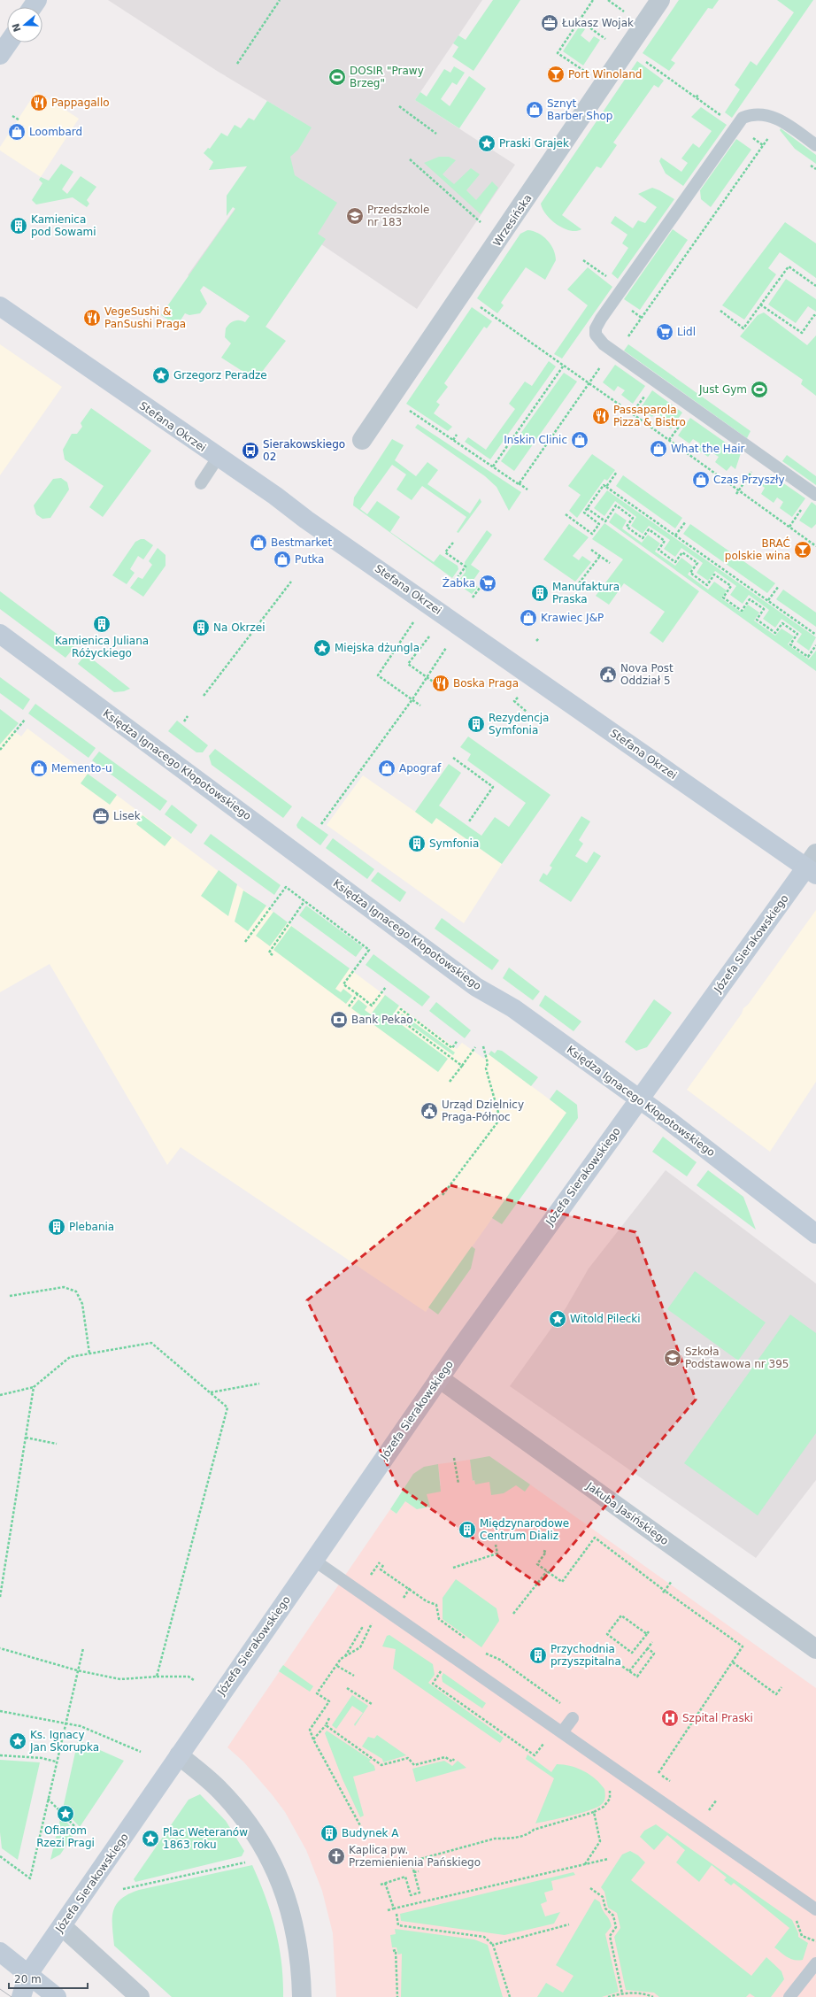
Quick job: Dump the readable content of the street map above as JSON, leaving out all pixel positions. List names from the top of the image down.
{
  "streets": {
    "street": [
      "Wrzesińska",
      "Stefana Okrzei",
      "Księdza Ignacego Kłopotowskiego",
      "Józefa Sierakowskiego",
      "Jakuba Jasińskiego"
    ]
  },
  "crossings": [
    ["Stefana Okrzei", "Józefa Sierakowskiego"],
    ["Księdza Ignacego Kłopotowskiego", "Józefa Sierakowskiego"],
    ["Józefa Sierakowskiego", "Jakuba Jasińskiego"]
  ],
  "places": {
    "office": ["Łukasz Wojak", "Lisek"],
    "bar": ["Port Winoland", "BRAĆ polskie wina"],
    "sports": ["DOSIR \"Prawy Brzeg\"", "Just Gym"],
    "restaurant": [
      "Pappagallo",
      "VegeSushi & PanSushi Praga",
      "Passaparola Pizza & Bistro",
      "Boska Praga"
    ],
    "shop": [
      "Sznyt Barber Shop",
      "Loombard",
      "Inskin Clinic",
      "What the Hair",
      "Czas Przyszły",
      "Bestmarket",
      "Putka",
      "Krawiec J&P",
      "Memento-u",
      "Apograf"
    ],
    "place": [
      "Praski Grajek",
      "Grzegorz Peradze",
      "Miejska dżungla",
      "Witold Pilecki",
      "Ks. Ignacy Jan Skorupka",
      "Ofiarom Rzezi Pragi",
      "Plac Weteranów 1863 roku"
    ],
    "school or university": ["Przedszkole nr 183", "Szkoła Podstawowa nr 395"],
    "building": [
      "Kamienica pod Sowami",
      "Manufaktura Praska",
      "Kamienica Juliana Różyckiego",
      "Na Okrzei",
      "Rezydencja Symfonia",
      "Symfonia",
      "Plebania",
      "Międzynarodowe Centrum Dializ",
      "Przychodnia przyszpitalna",
      "Budynek A"
    ],
    "supermarket": ["Lidl", "Żabka"],
    "bus stop": ["Sierakowskiego 02"],
    "public building": ["Nova Post Oddział 5", "Urząd Dzielnicy Praga-Północ"],
    "bank": ["Bank Pekao"],
    "hospital": ["Szpital Praski"],
    "church": ["Kaplica pw. Przemienienia Pańskiego"]
  },
  "scale_bar": "20 m",
  "north": "left"
}
